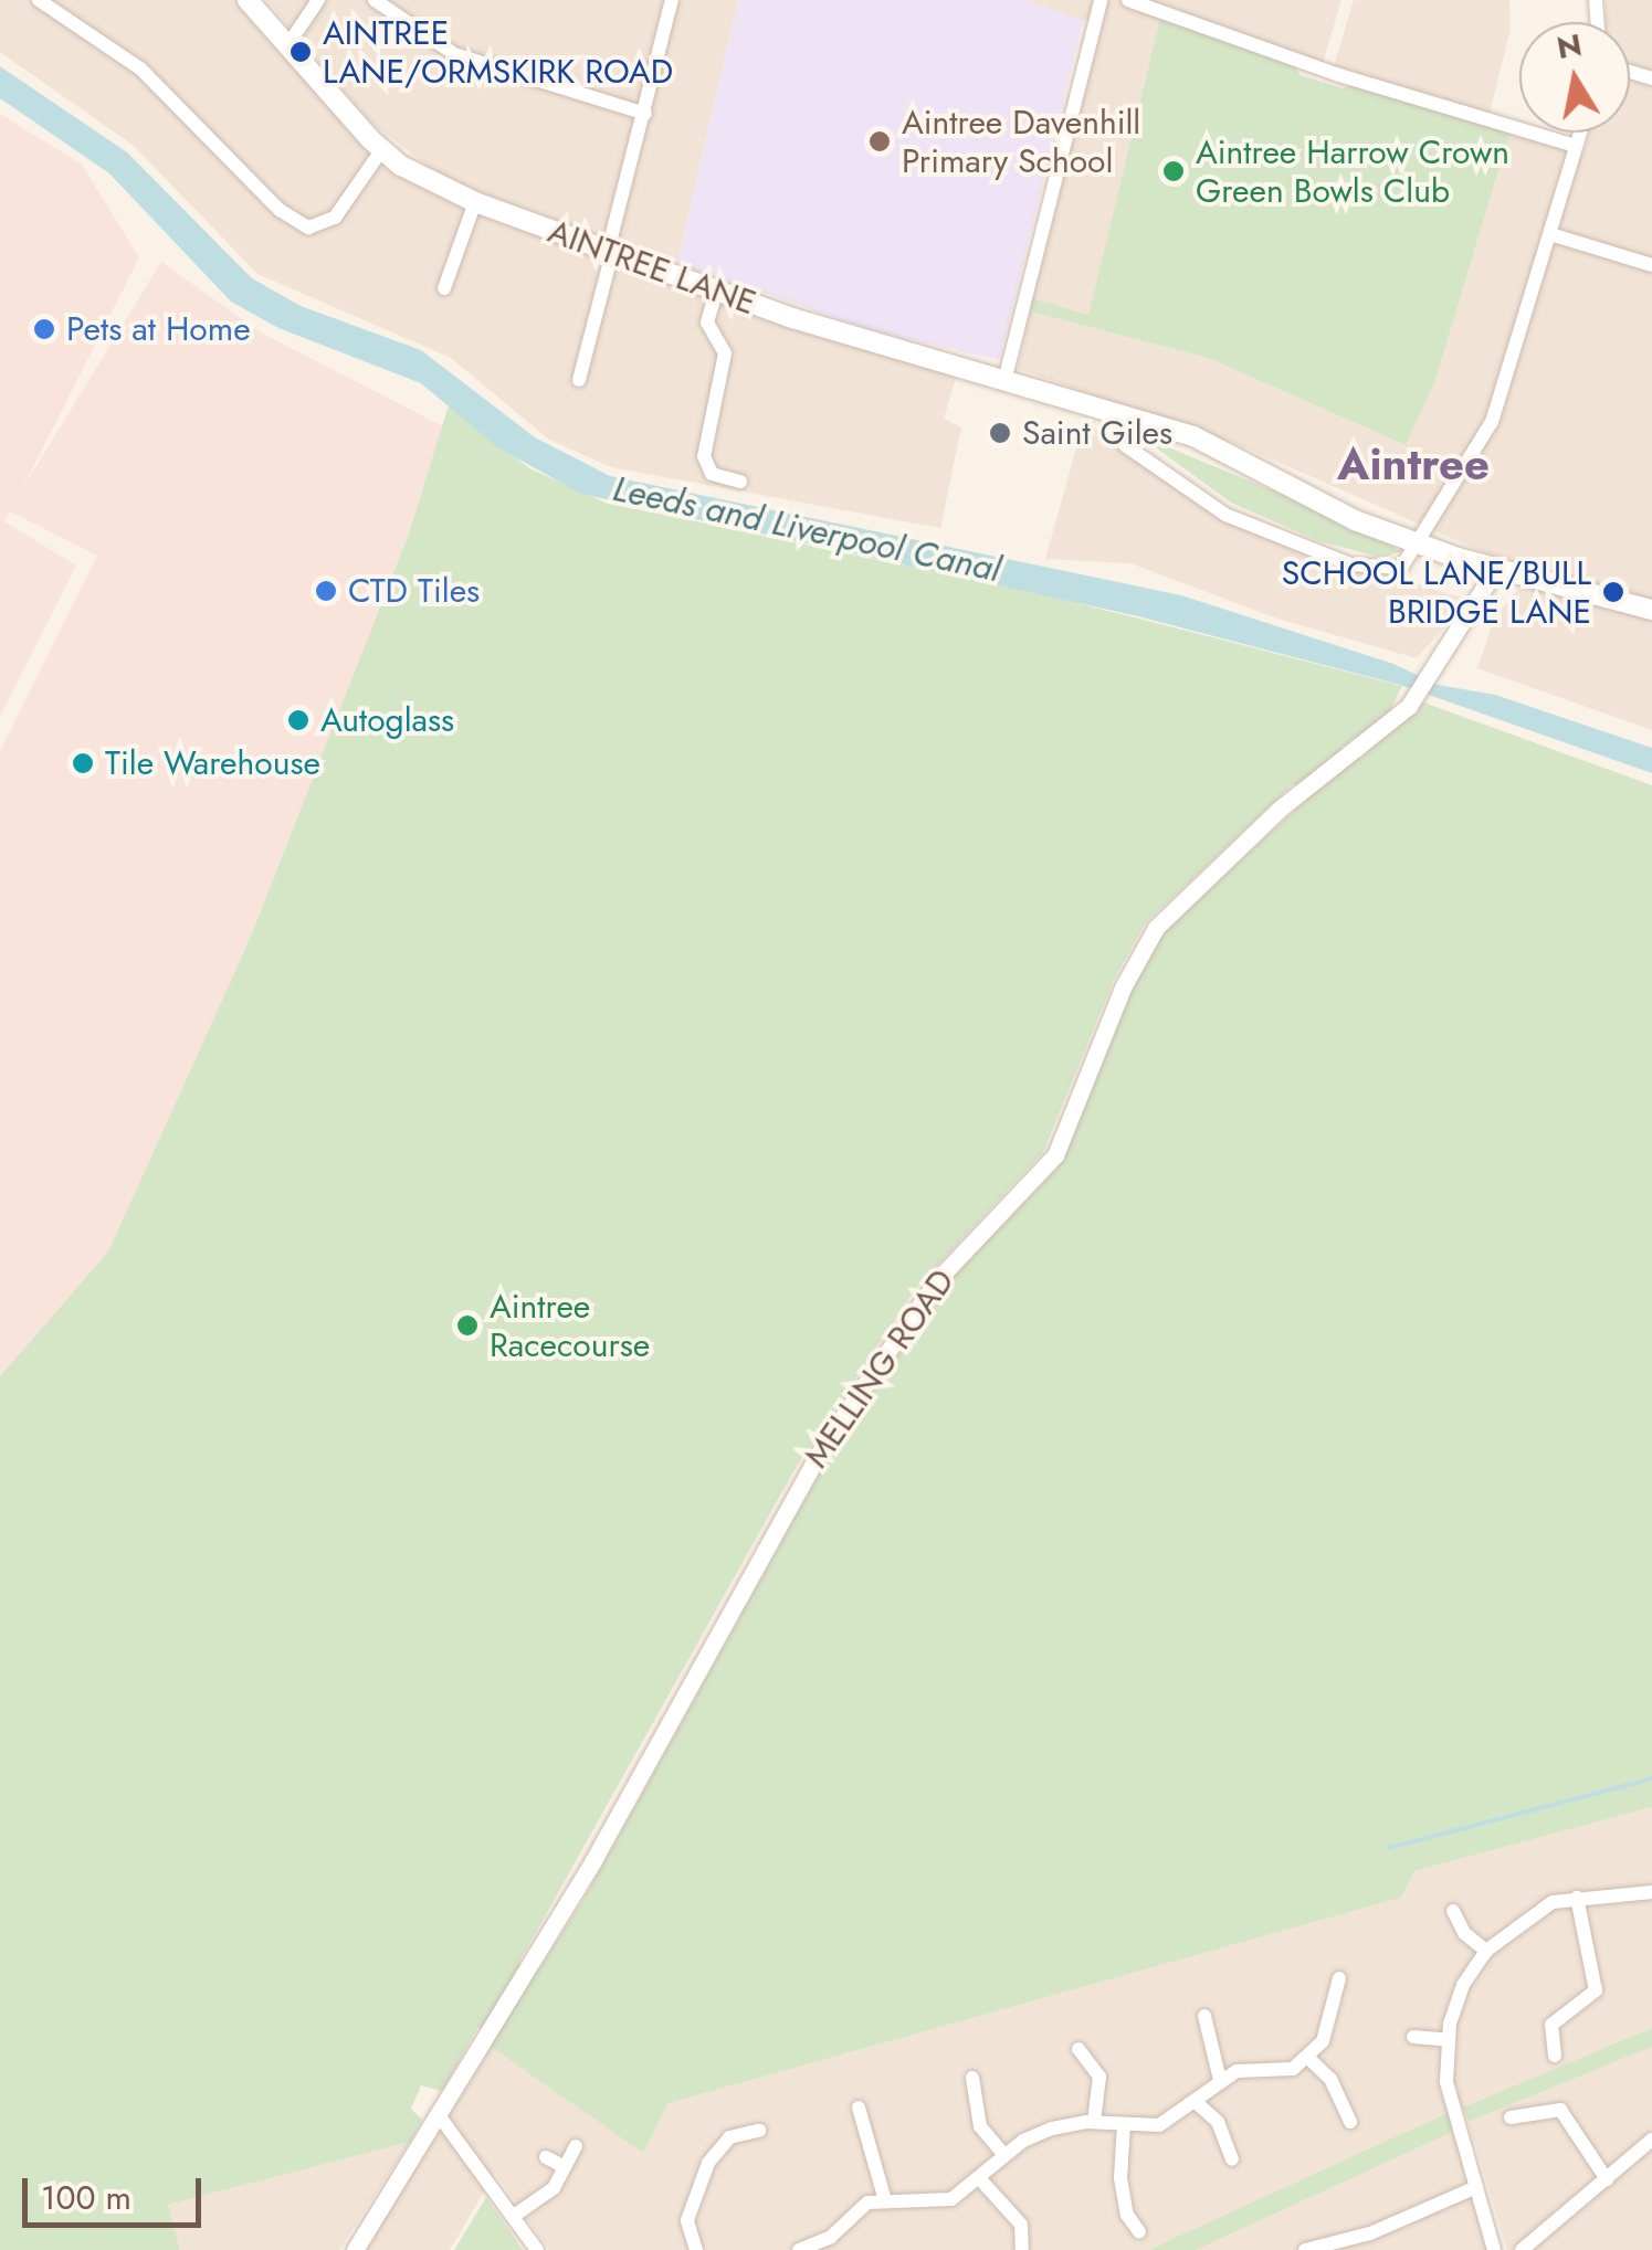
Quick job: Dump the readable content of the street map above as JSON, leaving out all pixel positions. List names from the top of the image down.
{
  "streets": {
    "main road": ["AINTREE LANE"],
    "street": ["MELLING ROAD"]
  },
  "crossings": [
    ["AINTREE LANE", "MELLING ROAD"]
  ],
  "districts": ["Aintree"],
  "water": ["Leeds and Liverpool Canal"],
  "places": [
    "AINTREE LANE/ORMSKIRK ROAD",
    "Aintree Davenhill Primary School",
    "Aintree Harrow Crown Green Bowls Club",
    "Pets at Home",
    "Saint Giles",
    "CTD Tiles",
    "SCHOOL LANE/BULL BRIDGE LANE",
    "Autoglass",
    "Tile Warehouse",
    "Aintree Racecourse"
  ],
  "scale_bar": "100 m",
  "north": "top"
}
